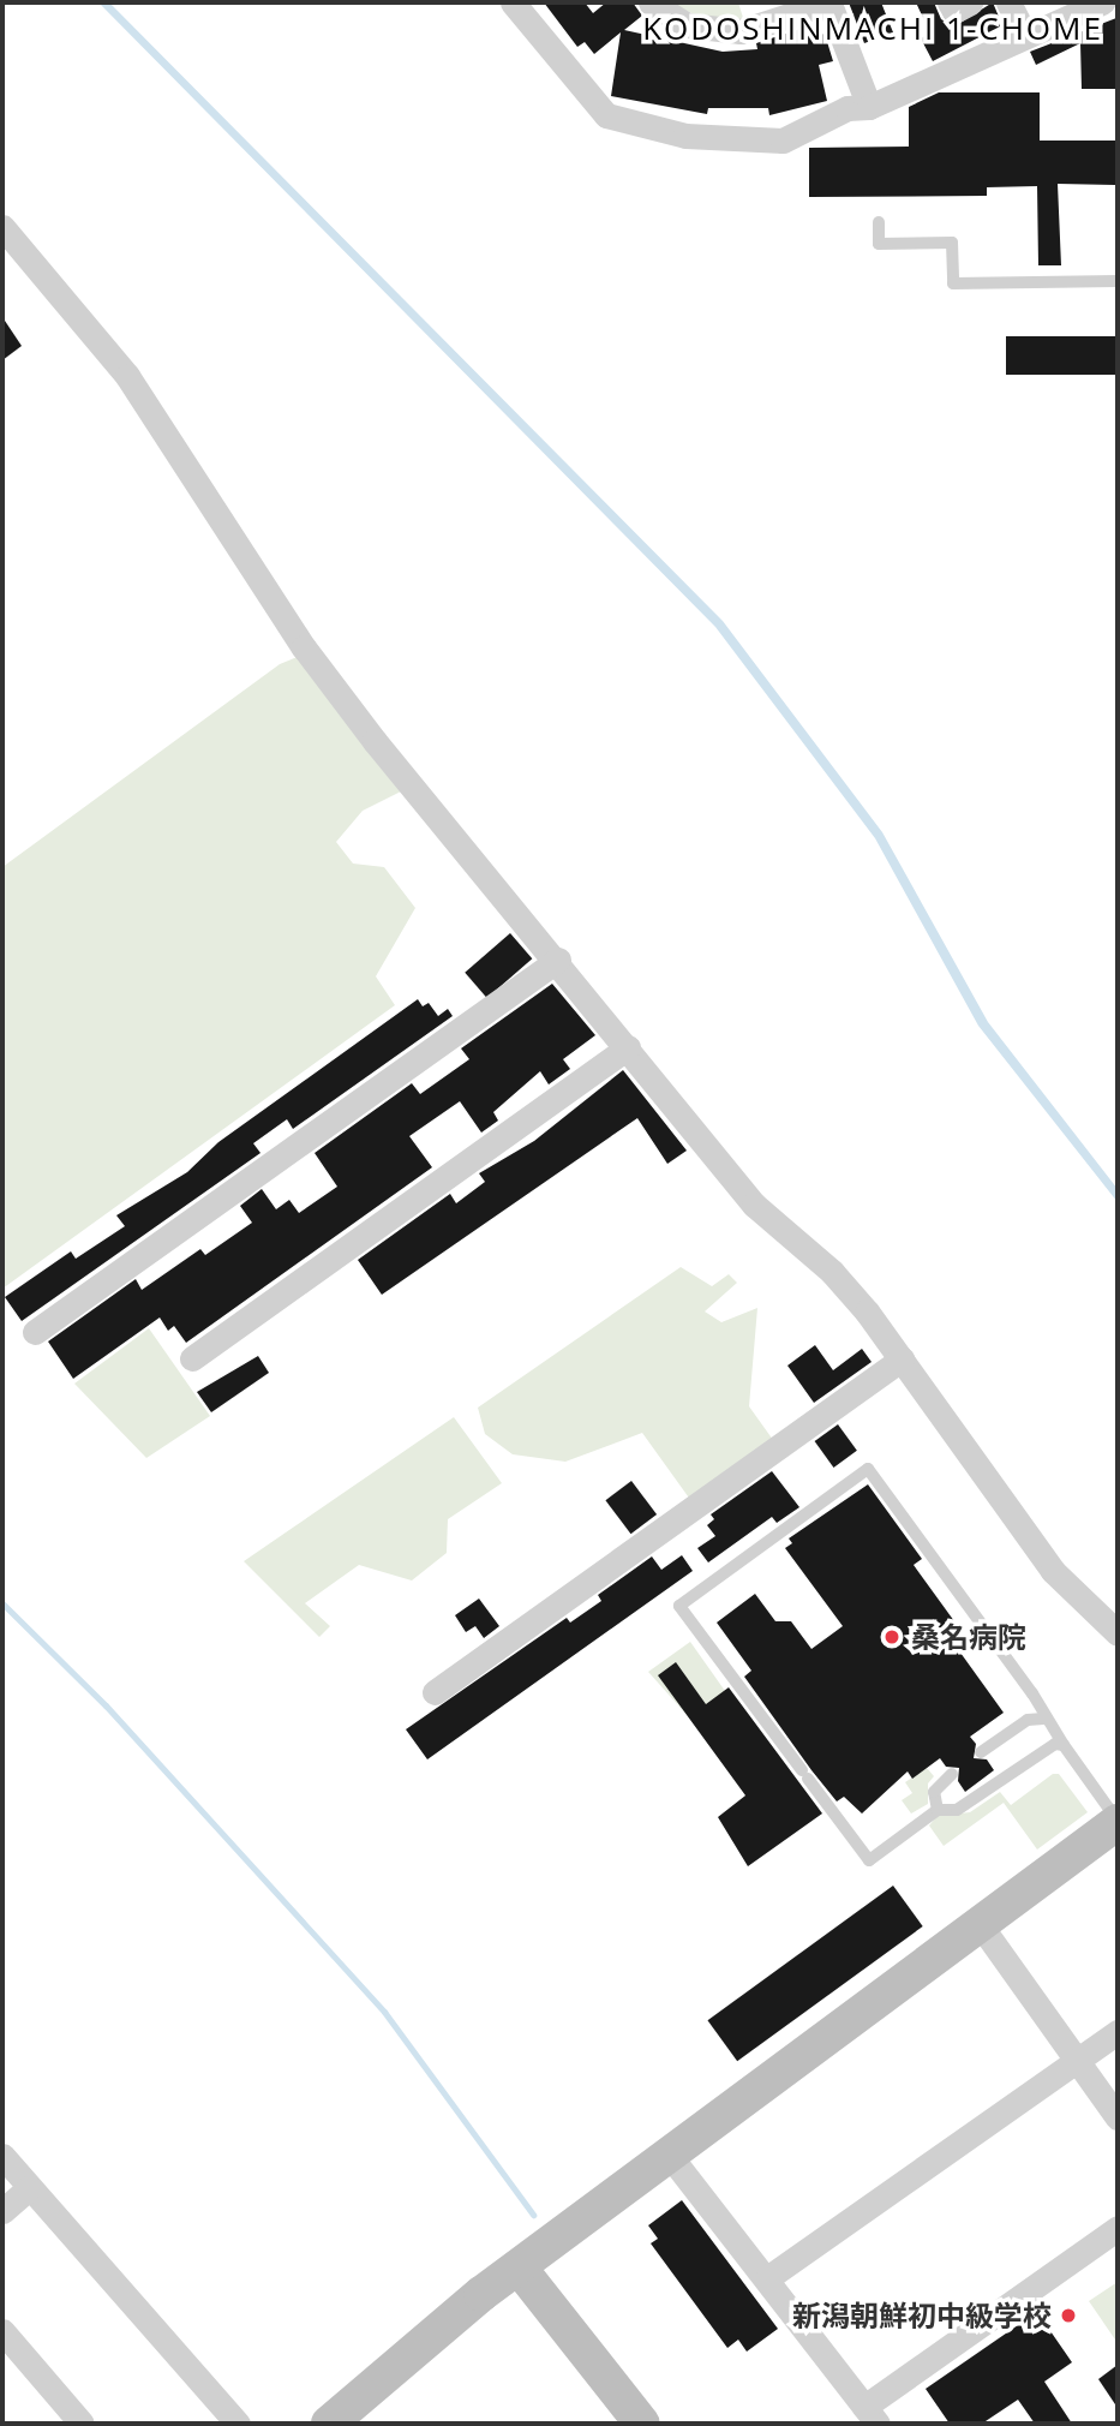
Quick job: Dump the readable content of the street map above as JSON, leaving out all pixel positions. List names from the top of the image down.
{
  "districts": ["KODOSHINMACHI 1-CHOME"],
  "places": ["桑名病院", "新潟朝鮮初中級学校"]
}
